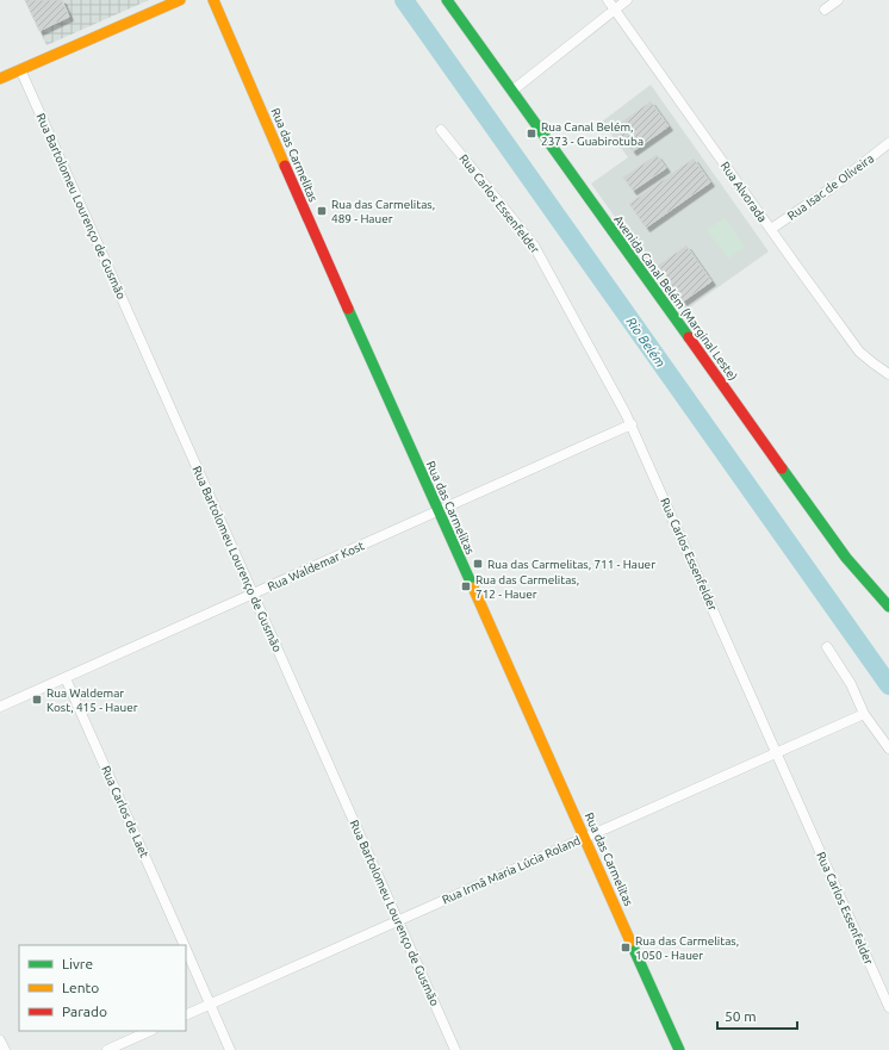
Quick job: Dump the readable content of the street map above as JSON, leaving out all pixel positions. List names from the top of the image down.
{
  "streets": {
    "street": [
      "Rua das Carmelitas",
      "Rua Isac de Oliveira",
      "Rua Alvorada",
      "Rua Carlos Essenfelder",
      "Rua Bartolomeu Lourenço de Gusmão",
      "Avenida Canal Belém (Marginal Leste)",
      "Rua Waldemar Kost",
      "Rua Carlos de Laet",
      "Rua Irmã Maria Lúcia Roland"
    ]
  },
  "crossings": [
    ["Rua das Carmelitas", "Rua Waldemar Kost"],
    ["Rua das Carmelitas", "Rua Irmã Maria Lúcia Roland"],
    ["Rua Isac de Oliveira", "Rua Alvorada"],
    ["Rua Carlos Essenfelder", "Rua Waldemar Kost"],
    ["Rua Carlos Essenfelder", "Rua Irmã Maria Lúcia Roland"],
    ["Rua Bartolomeu Lourenço de Gusmão", "Rua Waldemar Kost"],
    ["Rua Bartolomeu Lourenço de Gusmão", "Rua Irmã Maria Lúcia Roland"],
    ["Rua Waldemar Kost", "Rua Carlos de Laet"],
    ["Rua Carlos de Laet", "Rua Irmã Maria Lúcia Roland"]
  ],
  "water": ["Rio Belém"],
  "places": {
    "transit": [
      "Rua Canal Belém, 2373 - Guabirotuba",
      "Rua das Carmelitas, 489 - Hauer",
      "Rua das Carmelitas, 711 - Hauer",
      "Rua das Carmelitas, 712 - Hauer",
      "Rua Waldemar Kost, 415 - Hauer",
      "Rua das Carmelitas, 1050 - Hauer"
    ]
  },
  "legend": ["Livre", "Lento", "Parado"],
  "scale_bar": "50 m"
}
